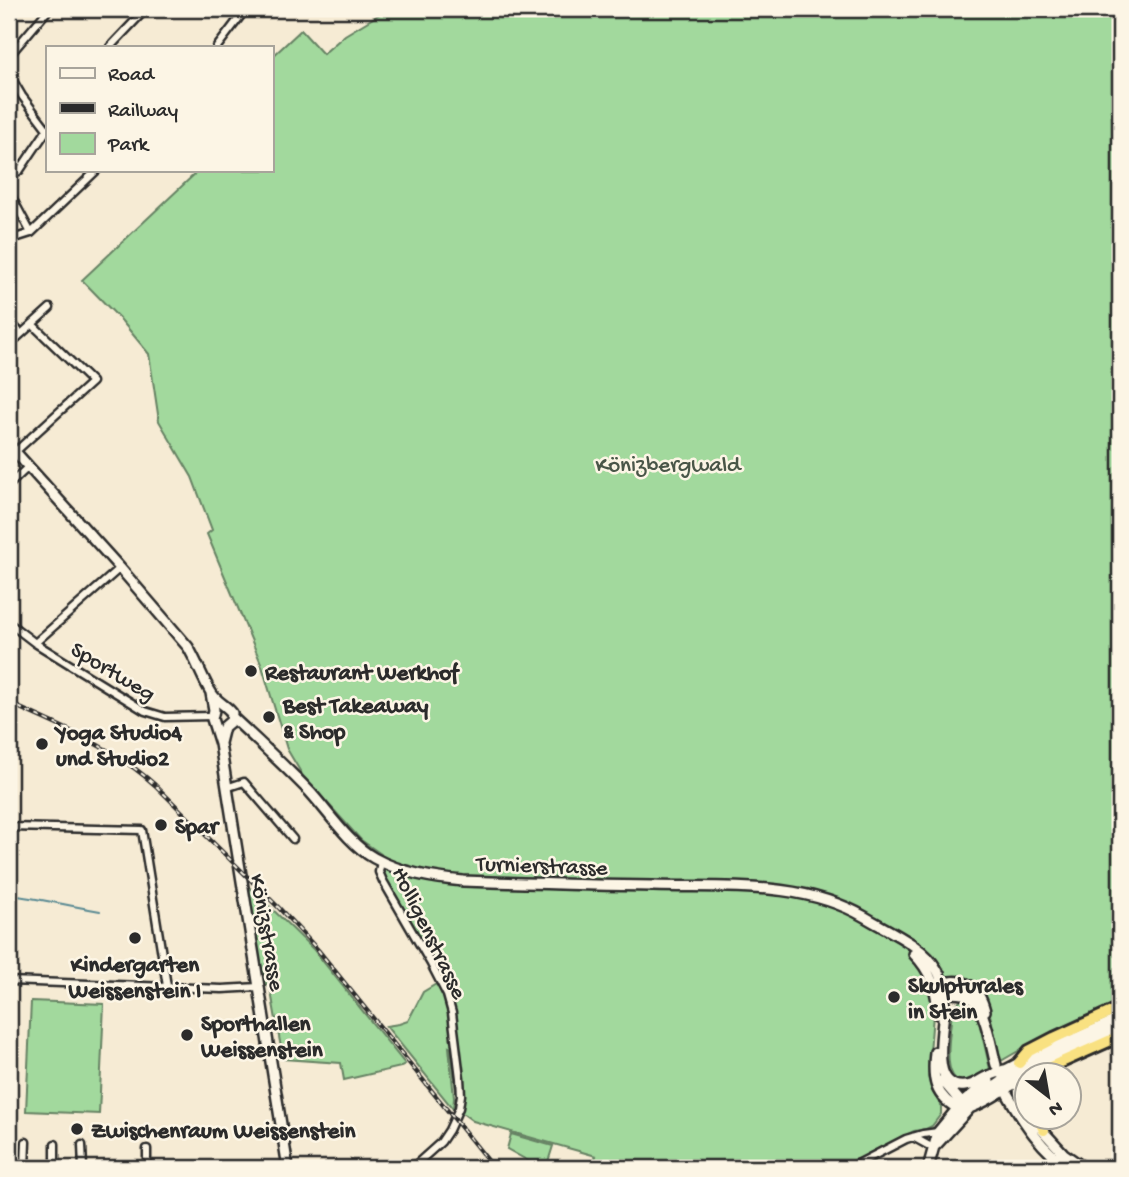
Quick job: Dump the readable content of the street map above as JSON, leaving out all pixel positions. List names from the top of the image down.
{
  "streets": {
    "main road": ["Turnierstrasse", "Könizstrasse"],
    "street": ["Sportweg", "Holligenstrasse"]
  },
  "crossings": [
    ["Sportweg", "Turnierstrasse"],
    ["Sportweg", "Könizstrasse"],
    ["Turnierstrasse", "Könizstrasse"],
    ["Turnierstrasse", "Holligenstrasse"]
  ],
  "parks": ["Könizbergwald"],
  "places": [
    "Restaurant Werkhof",
    "Best Takeaway & Shop",
    "Yoga Studio4 und Studio2",
    "Spar",
    "Kindergarten Weissenstein I",
    "Skulpturales in Stein",
    "Sporthallen Weissenstein",
    "Zwischenraum Weissenstein"
  ],
  "legend": ["Road", "Railway", "Park"],
  "north": "bottom right"
}
